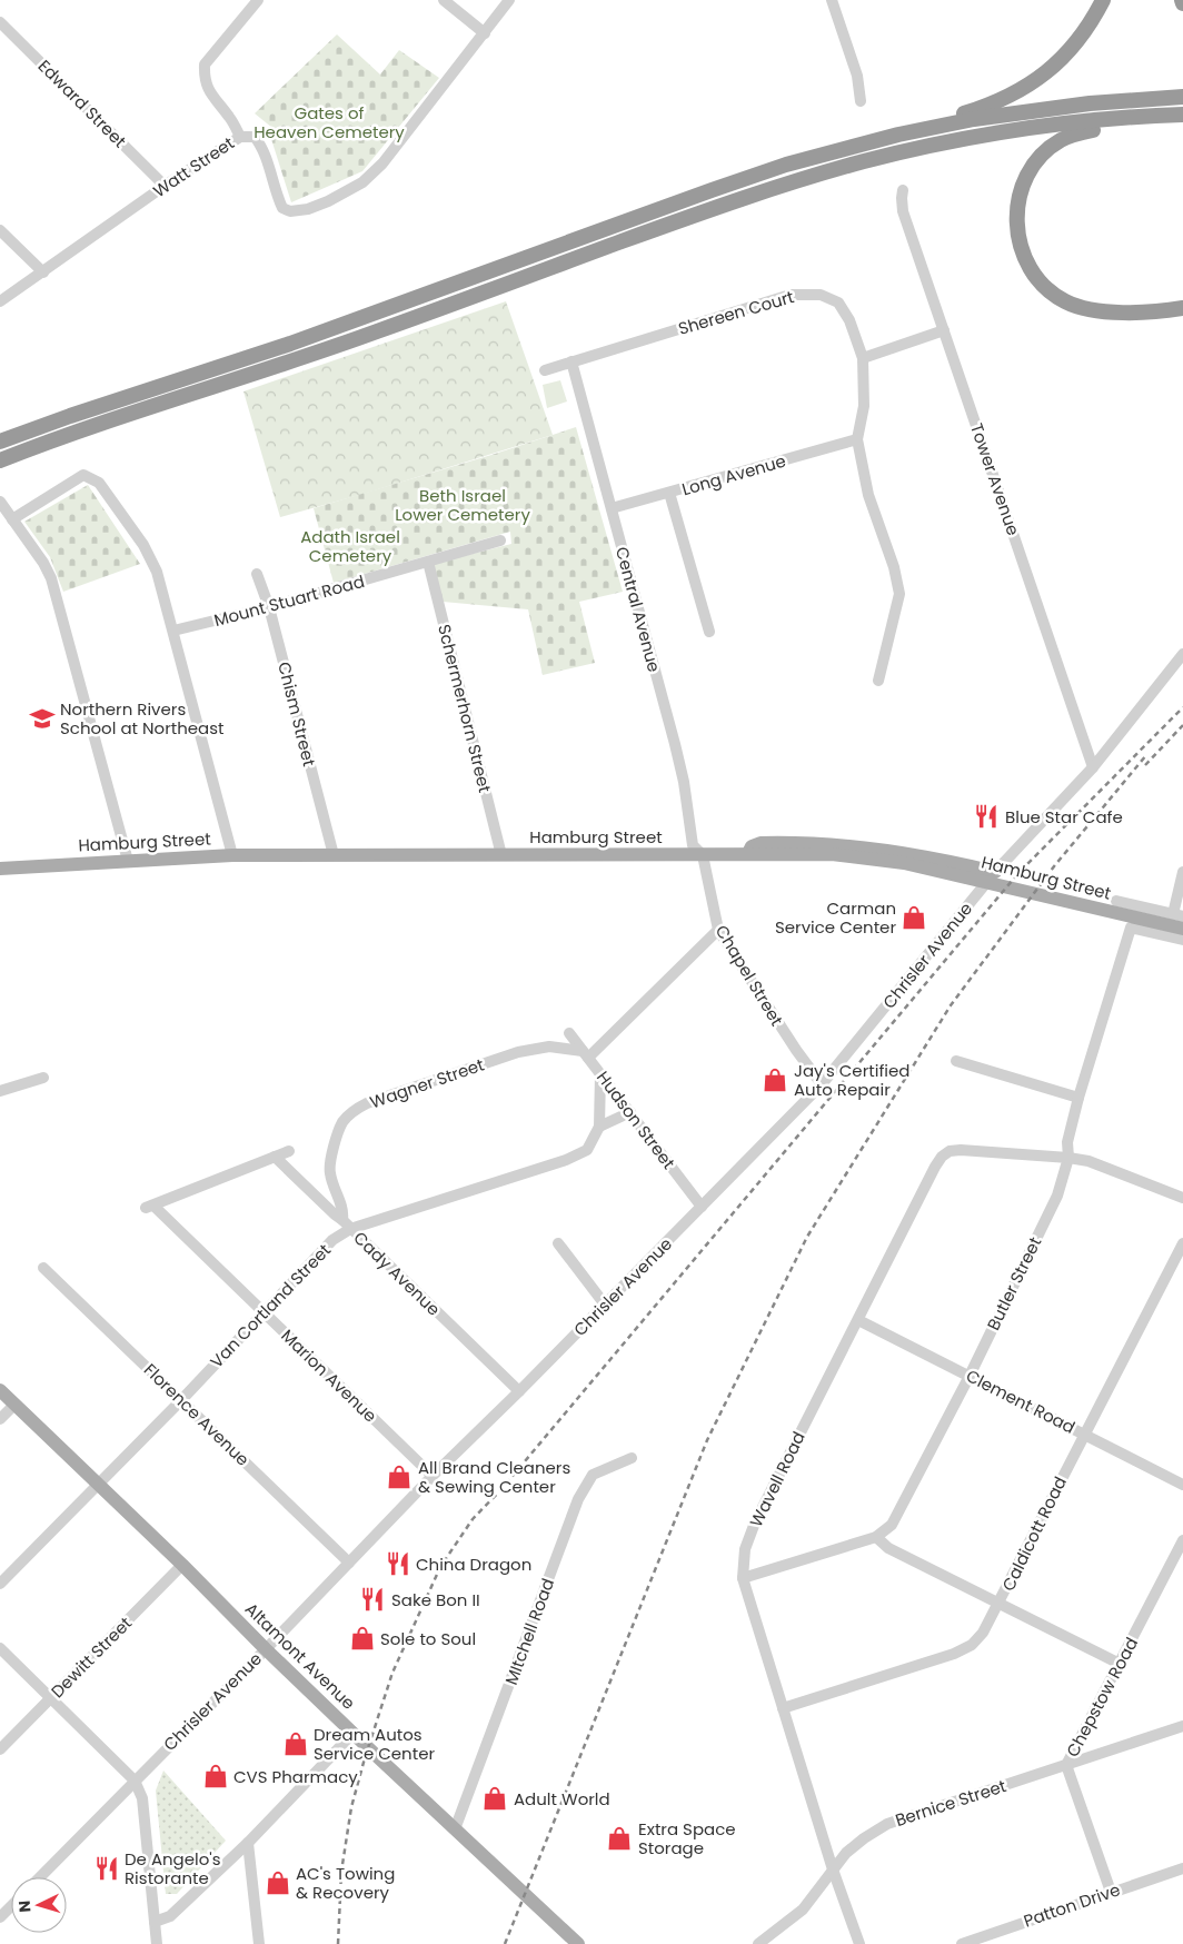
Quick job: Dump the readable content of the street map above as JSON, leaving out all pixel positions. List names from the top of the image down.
{
  "streets": {
    "main road": ["Hamburg Street", "Altamont Avenue"],
    "street": [
      "Edward Street",
      "Watt Street",
      "Shereen Court",
      "Long Avenue",
      "Tower Avenue",
      "Mount Stuart Road",
      "Central Avenue",
      "Schermerhorn Street",
      "Chism Street",
      "Chrisler Avenue",
      "Chapel Street",
      "Wagner Street",
      "Hudson Street",
      "Cady Avenue",
      "Butler Street",
      "Van Cortland Street",
      "Marion Avenue",
      "Clement Road",
      "Florence Avenue",
      "Wavell Road",
      "Caldicott Road",
      "MItchell Road",
      "Dewitt Street",
      "Chepstow Road",
      "Bernice Street",
      "Patton Drive"
    ]
  },
  "crossings": [
    ["Edward Street", "Watt Street"],
    ["Shereen Court", "Long Avenue"],
    ["Shereen Court", "Central Avenue"],
    ["Long Avenue", "Central Avenue"],
    ["Tower Avenue", "Chrisler Avenue"],
    ["Mount Stuart Road", "Schermerhorn Street"],
    ["Mount Stuart Road", "Chism Street"],
    ["Central Avenue", "Hamburg Street"],
    ["Central Avenue", "Chapel Street"],
    ["Schermerhorn Street", "Hamburg Street"],
    ["Chism Street", "Hamburg Street"],
    ["Hamburg Street", "Chapel Street"],
    ["Chrisler Avenue", "Chapel Street"],
    ["Chrisler Avenue", "Hudson Street"],
    ["Chrisler Avenue", "Cady Avenue"],
    ["Chrisler Avenue", "Marion Avenue"],
    ["Chrisler Avenue", "Florence Avenue"],
    ["Chrisler Avenue", "Altamont Avenue"],
    ["Wagner Street", "Hudson Street"],
    ["Wagner Street", "Cady Avenue"],
    ["Wagner Street", "Van Cortland Street"],
    ["Hudson Street", "Van Cortland Street"],
    ["Cady Avenue", "Van Cortland Street"],
    ["Cady Avenue", "Marion Avenue"],
    ["Butler Street", "Clement Road"],
    ["Butler Street", "Wavell Road"],
    ["Van Cortland Street", "Marion Avenue"],
    ["Van Cortland Street", "Florence Avenue"],
    ["Van Cortland Street", "Altamont Avenue"],
    ["Clement Road", "Wavell Road"],
    ["Clement Road", "Caldicott Road"],
    ["Wavell Road", "Caldicott Road"],
    ["Wavell Road", "Bernice Street"],
    ["MItchell Road", "Altamont Avenue"],
    ["Altamont Avenue", "Dewitt Street"],
    ["Chepstow Road", "Bernice Street"],
    ["Chepstow Road", "Patton Drive"]
  ],
  "parks": ["Gates of Heaven Cemetery", "Beth Israel Lower Cemetery", "Adath Israel Cemetery"],
  "places": {
    "school or university": ["Northern Rivers School at Northeast"],
    "restaurant": [
      "Blue Star Cafe",
      "China Dragon",
      "Sake Bon II",
      "De Angelo's Ristorante"
    ],
    "shop": [
      "Carman Service Center",
      "Jay's Certified Auto Repair",
      "All Brand Cleaners & Sewing Center",
      "Sole to Soul",
      "Dream Autos Service Center",
      "CVS Pharmacy",
      "Adult World",
      "Extra Space Storage",
      "AC's Towing & Recovery"
    ]
  },
  "north": "left"
}
